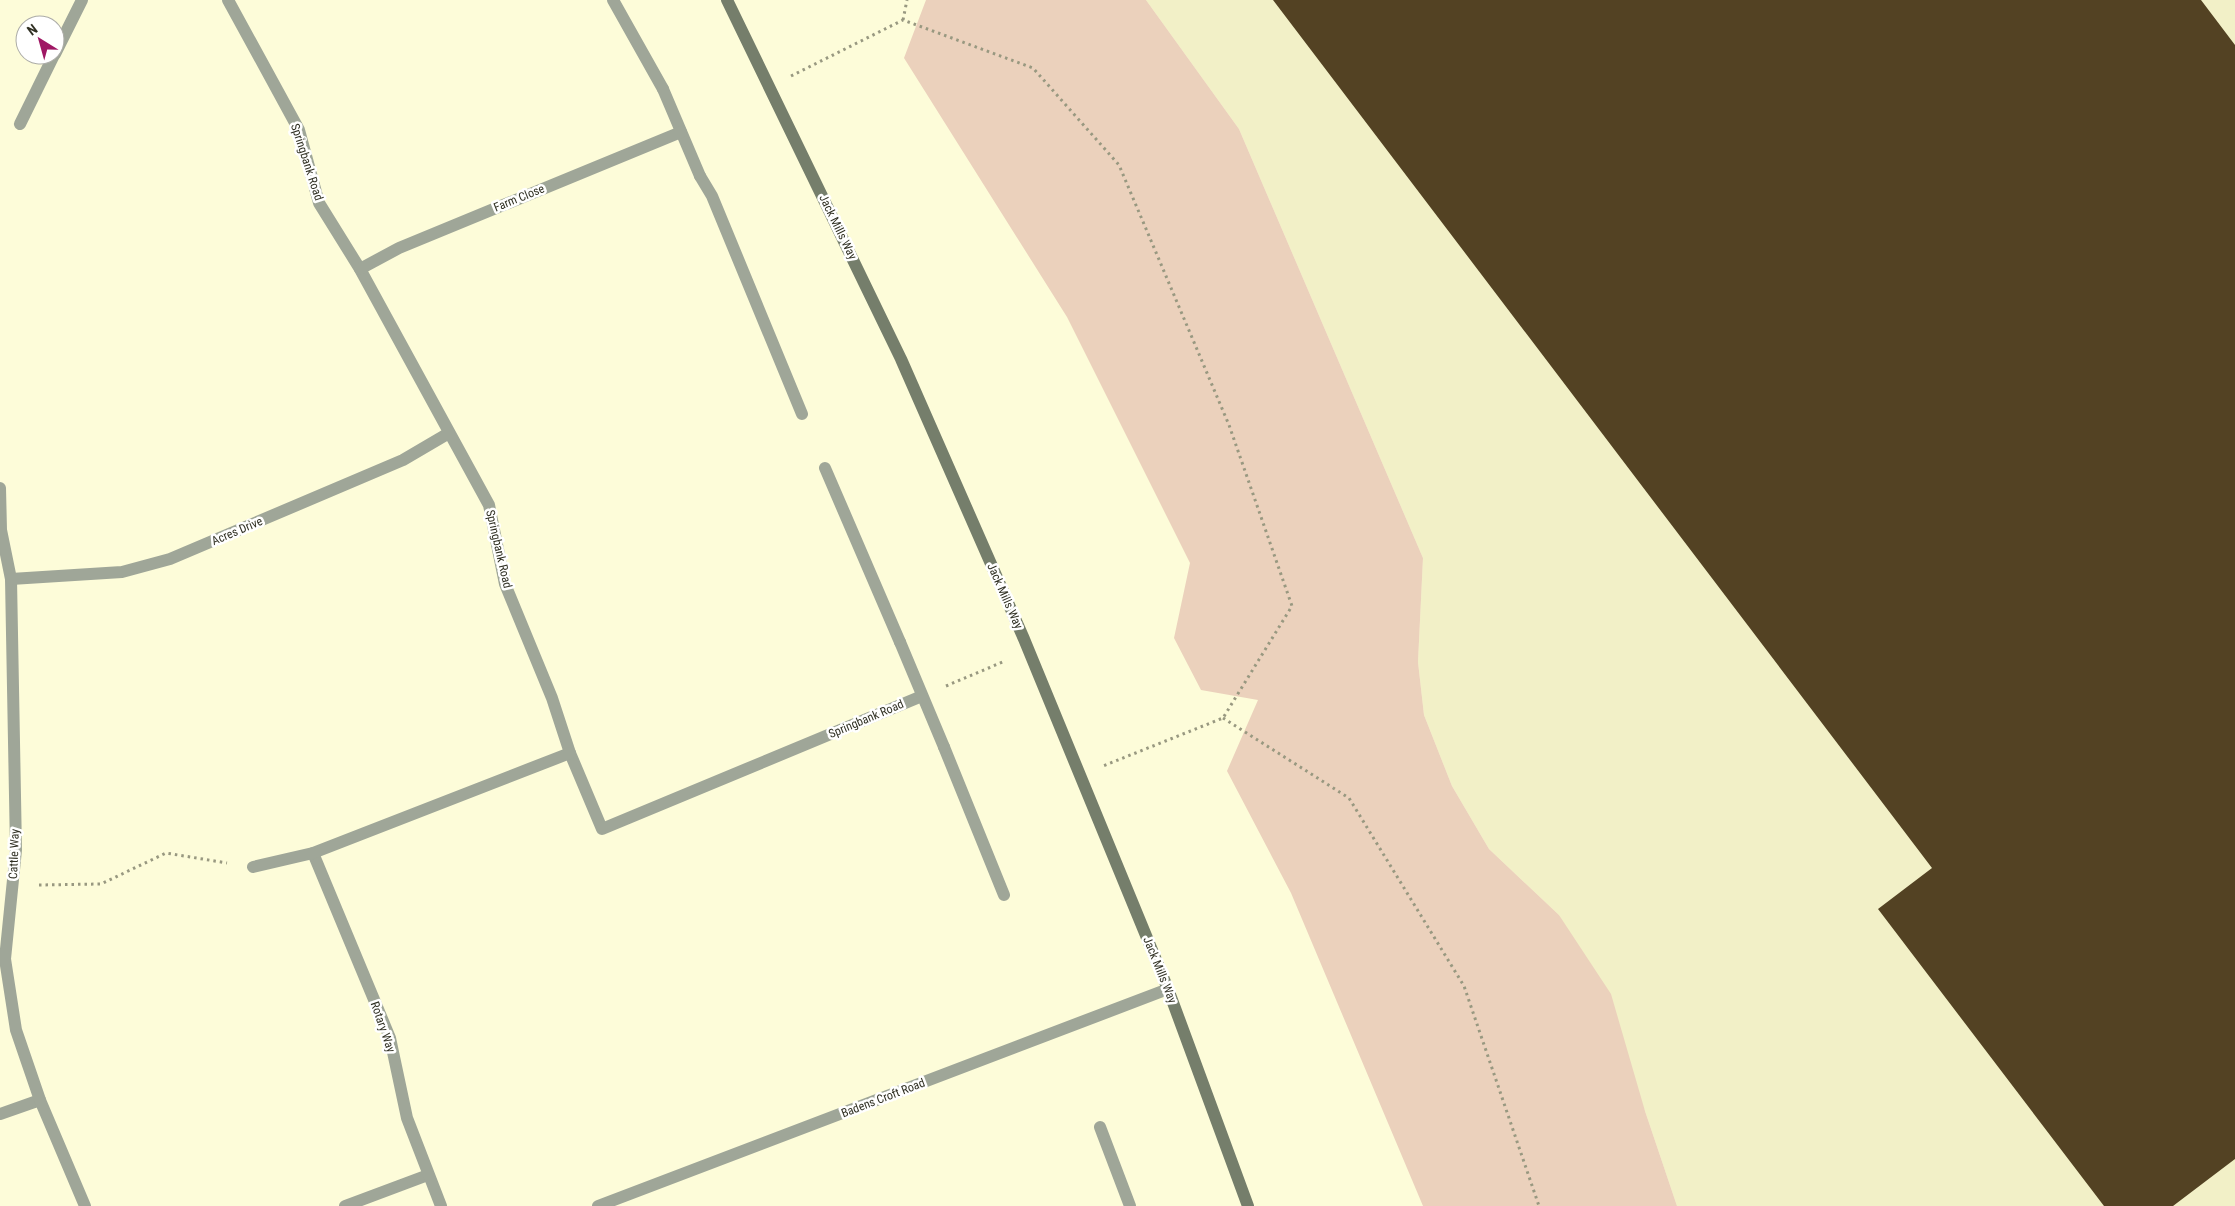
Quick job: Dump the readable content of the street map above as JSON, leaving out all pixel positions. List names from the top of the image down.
{
  "streets": {
    "main road": ["Jack Mills Way"],
    "street": [
      "Springbank Road",
      "Farm Close",
      "Acres Drive",
      "Cattle Way",
      "Rotary Way",
      "Badens Croft Road"
    ]
  },
  "crossings": [
    ["Springbank Road", "Farm Close"],
    ["Springbank Road", "Acres Drive"],
    ["Jack Mills Way", "Badens Croft Road"],
    ["Acres Drive", "Cattle Way"]
  ],
  "north": "top left"
}
